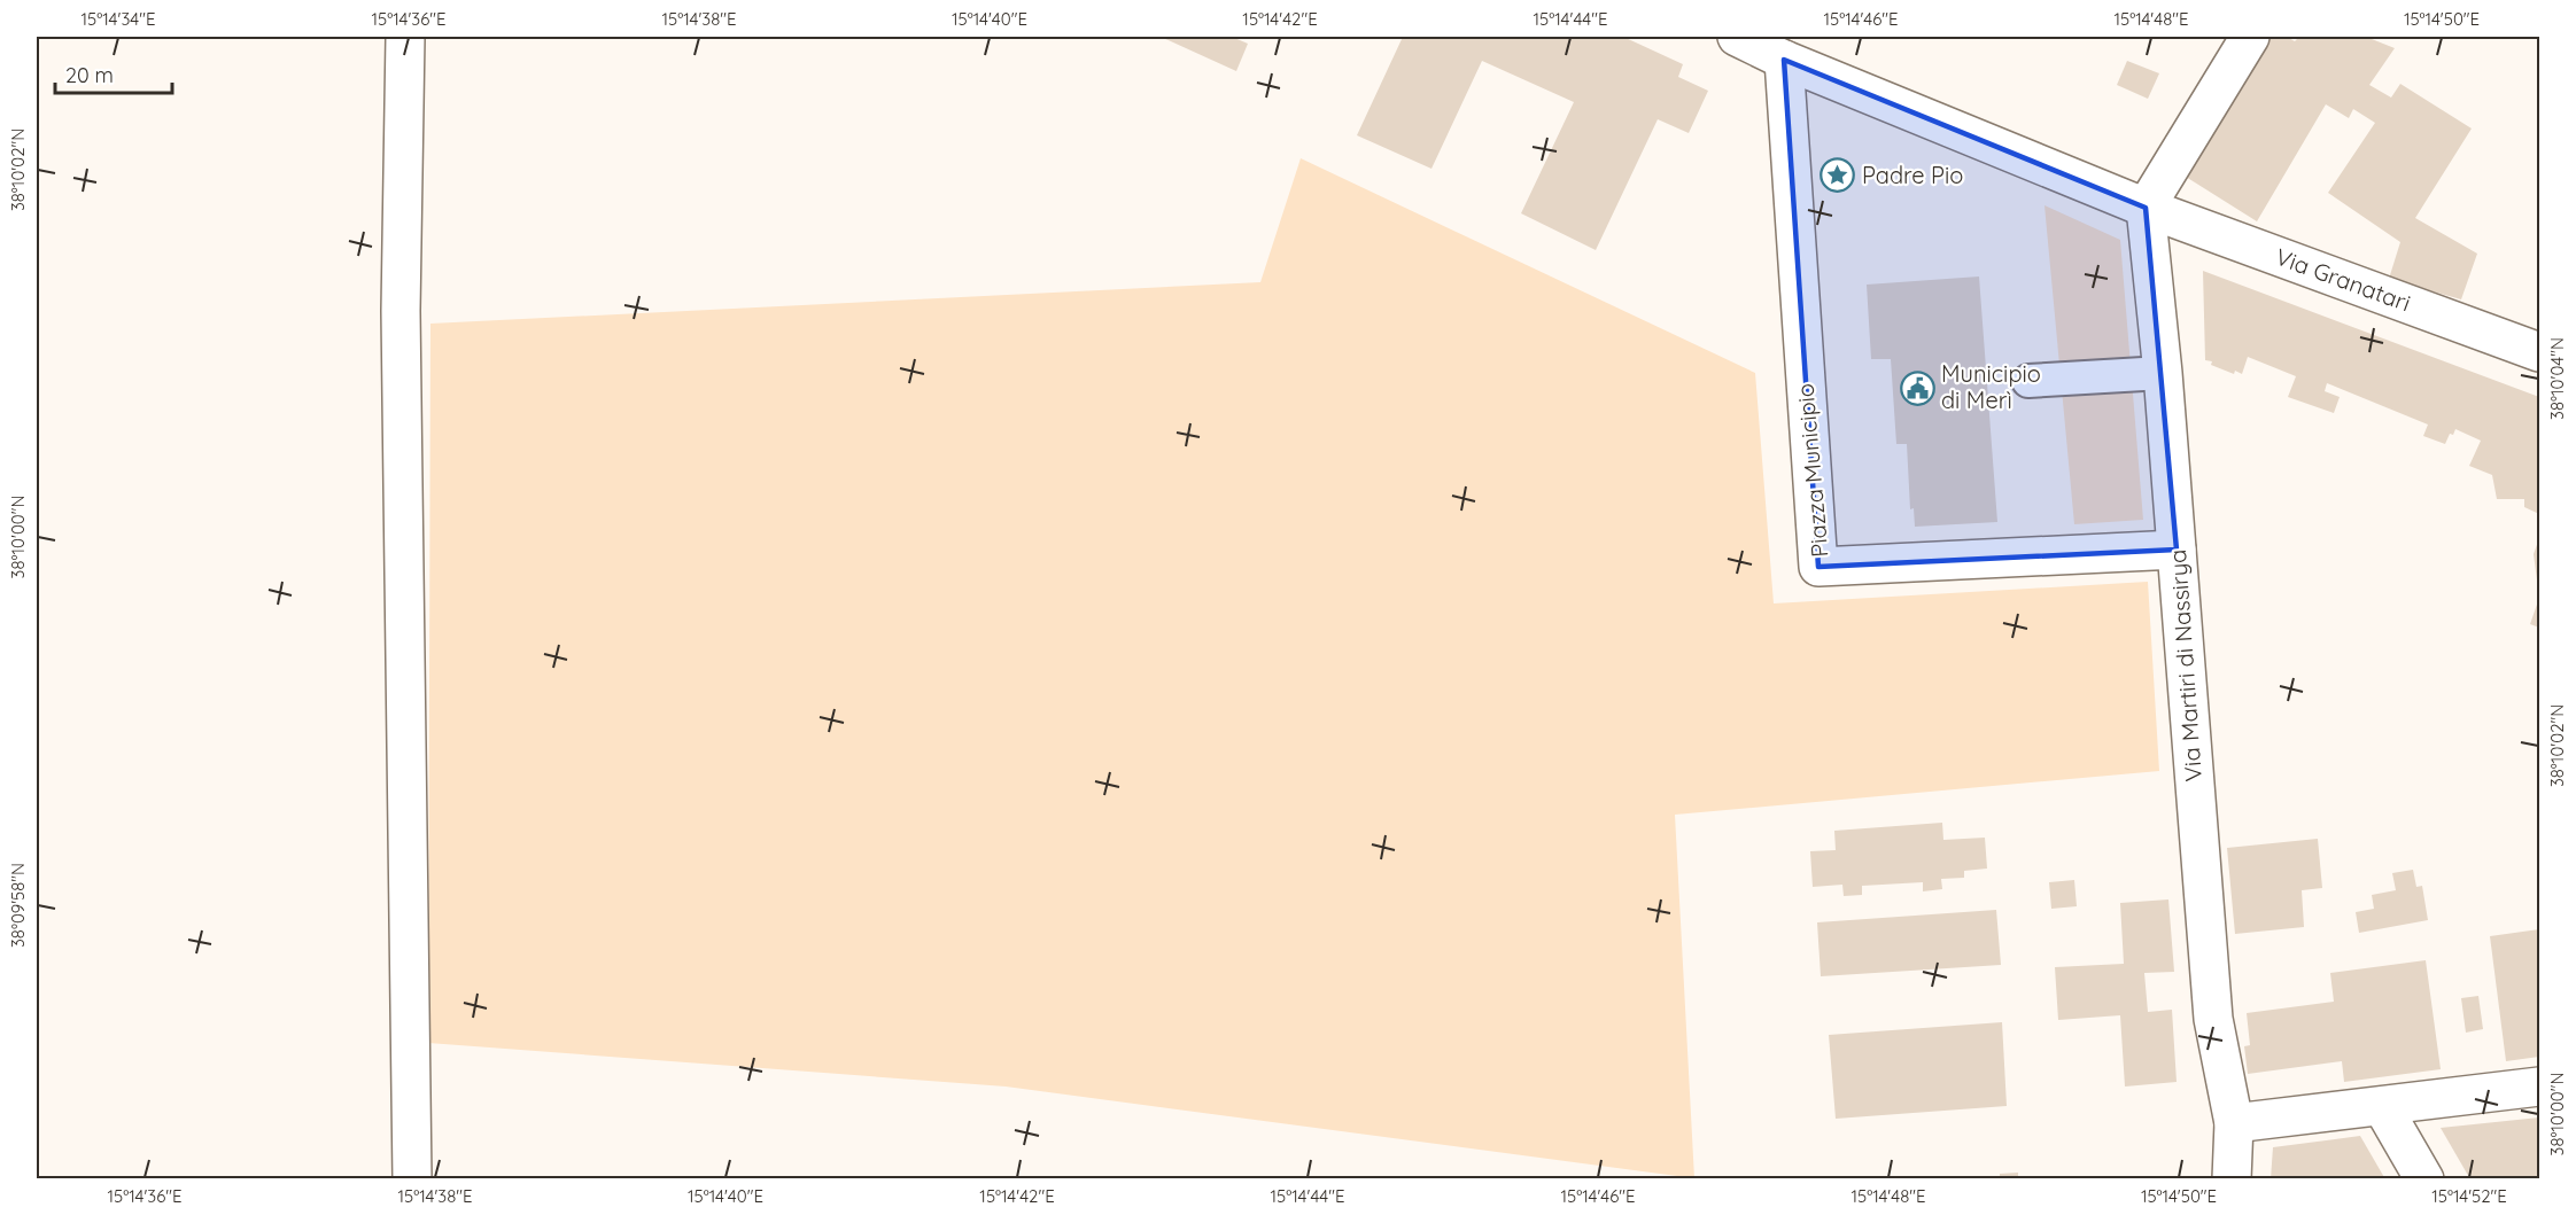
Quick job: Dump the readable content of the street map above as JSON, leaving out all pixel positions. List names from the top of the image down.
{
  "streets": {
    "street": ["Via Granatari", "Piazza Municipio", "Via Martiri di Nassirya"]
  },
  "crossings": [
    ["Via Granatari", "Piazza Municipio"],
    ["Via Granatari", "Via Martiri di Nassirya"],
    ["Piazza Municipio", "Via Martiri di Nassirya"]
  ],
  "places": {
    "place": ["Padre Pio"],
    "public building": ["Municipio di Merì"]
  },
  "scale_bar": "20 m",
  "coordinates": [
    "15°14'34\"E",
    "15°14'36\"E",
    "15°14'38\"E",
    "15°14'40\"E",
    "15°14'42\"E",
    "15°14'44\"E",
    "15°14'46\"E",
    "15°14'48\"E",
    "15°14'50\"E",
    "38°10'02\"N",
    "38°10'04\"N",
    "38°10'00\"N",
    "38°09'58\"N",
    "15°14'52\"E"
  ]
}
